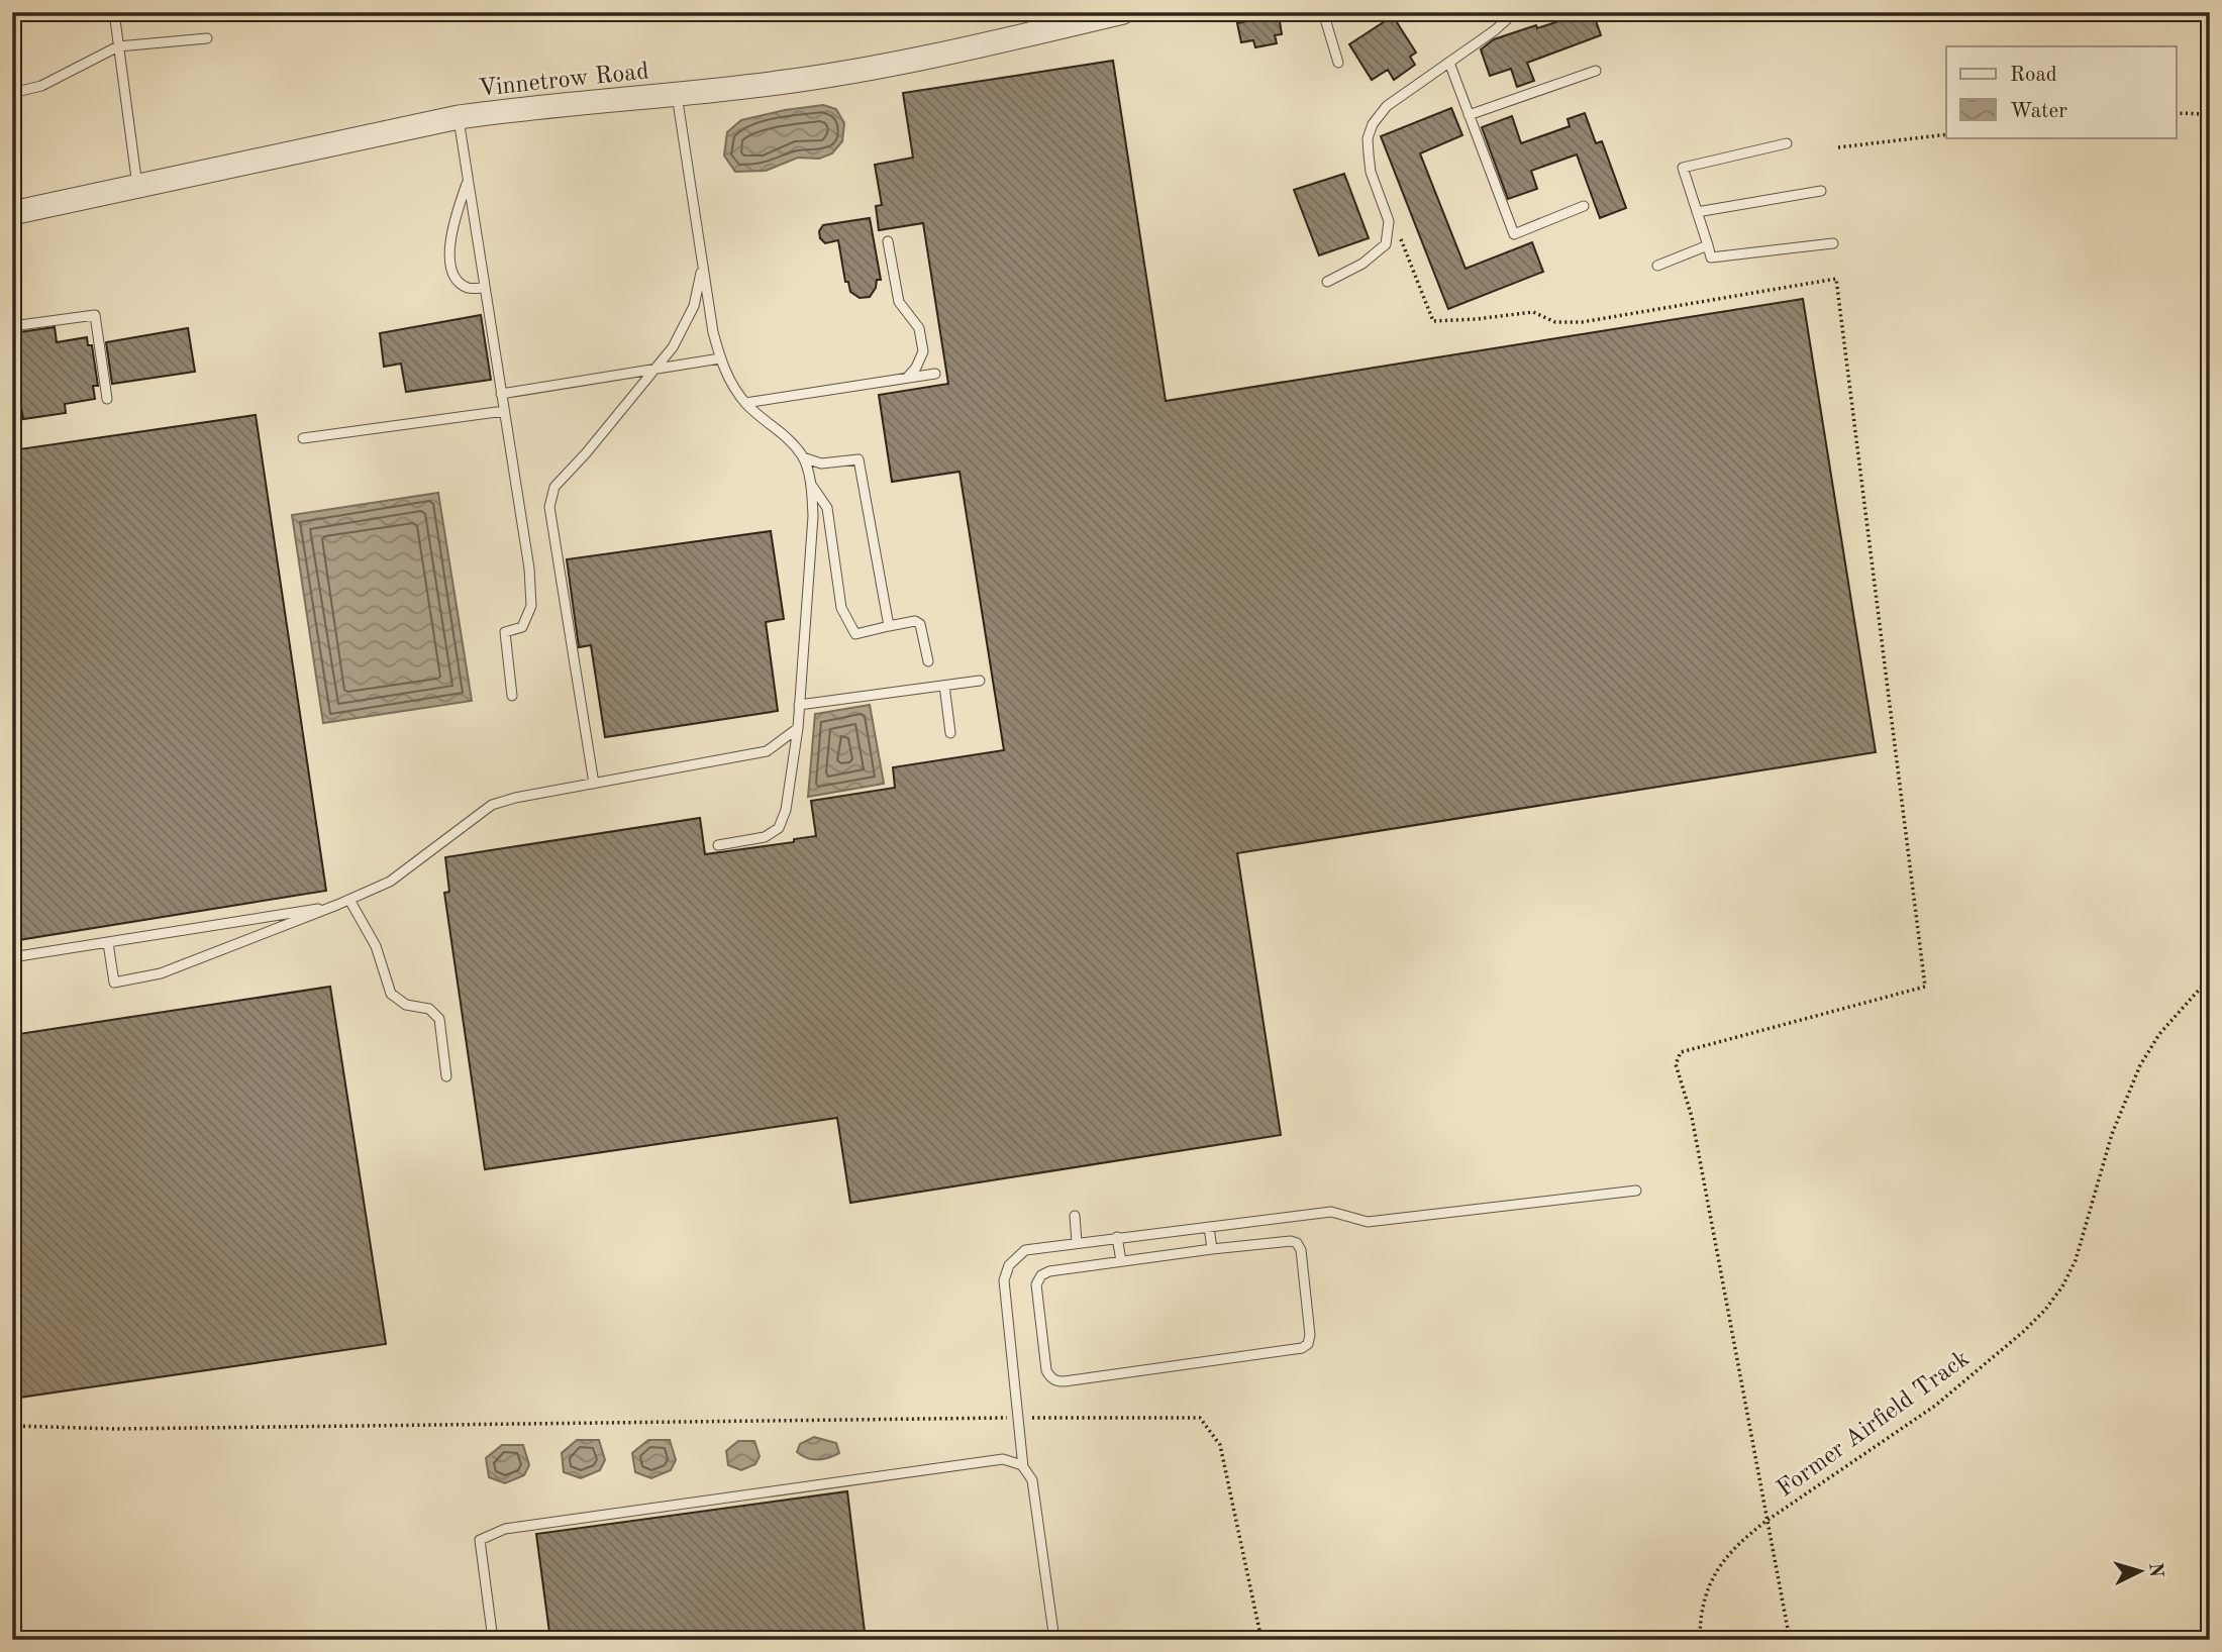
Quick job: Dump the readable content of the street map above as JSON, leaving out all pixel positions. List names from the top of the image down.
{
  "streets": {
    "street": ["Vinnetrow Road"],
    "path": ["Former Airfield Track"]
  },
  "legend": ["Road", "Water"],
  "north": "right"
}
